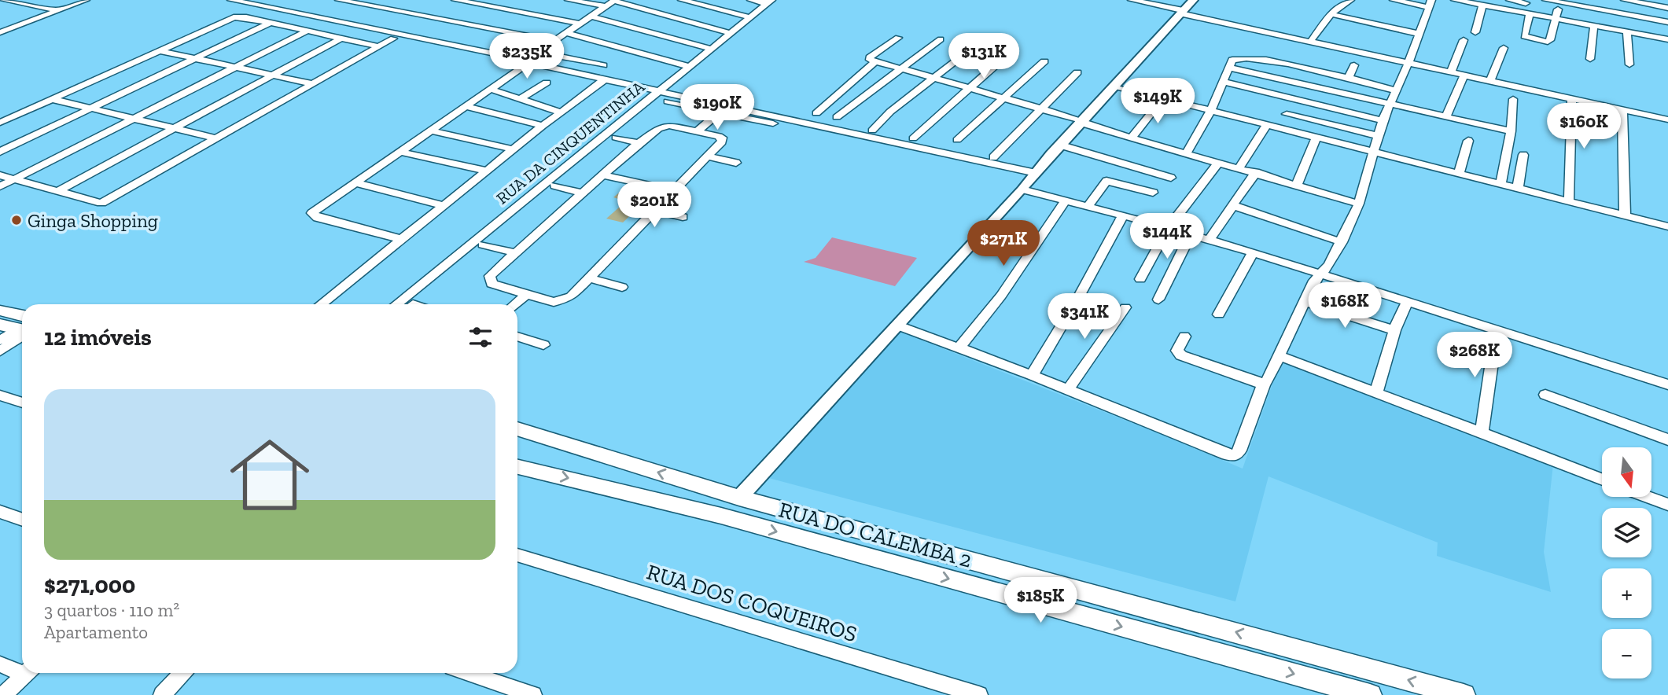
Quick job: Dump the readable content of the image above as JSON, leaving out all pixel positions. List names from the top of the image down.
{
  "streets": {
    "main road": ["RUA DO CALEMBA 2"],
    "street": ["RUA DA CINQUENTINHA", "RUA DOS COQUEIROS"]
  },
  "places": ["Ginga Shopping"],
  "north": "bottom",
  "page": {
    "price": [
      "$235K",
      "$131K",
      "$149K",
      "$190K",
      "$160K",
      "$201K",
      "$144K",
      "$271K",
      "$168K",
      "$341K",
      "$268K",
      "$185K"
    ],
    "heading": "12 imóveis",
    "list": [
      {
        "name": "$271,000",
        "note": "3 quartos · 110 m² · Apartamento"
      }
    ],
    "map_buttons": ["+", "−"]
  }
}
